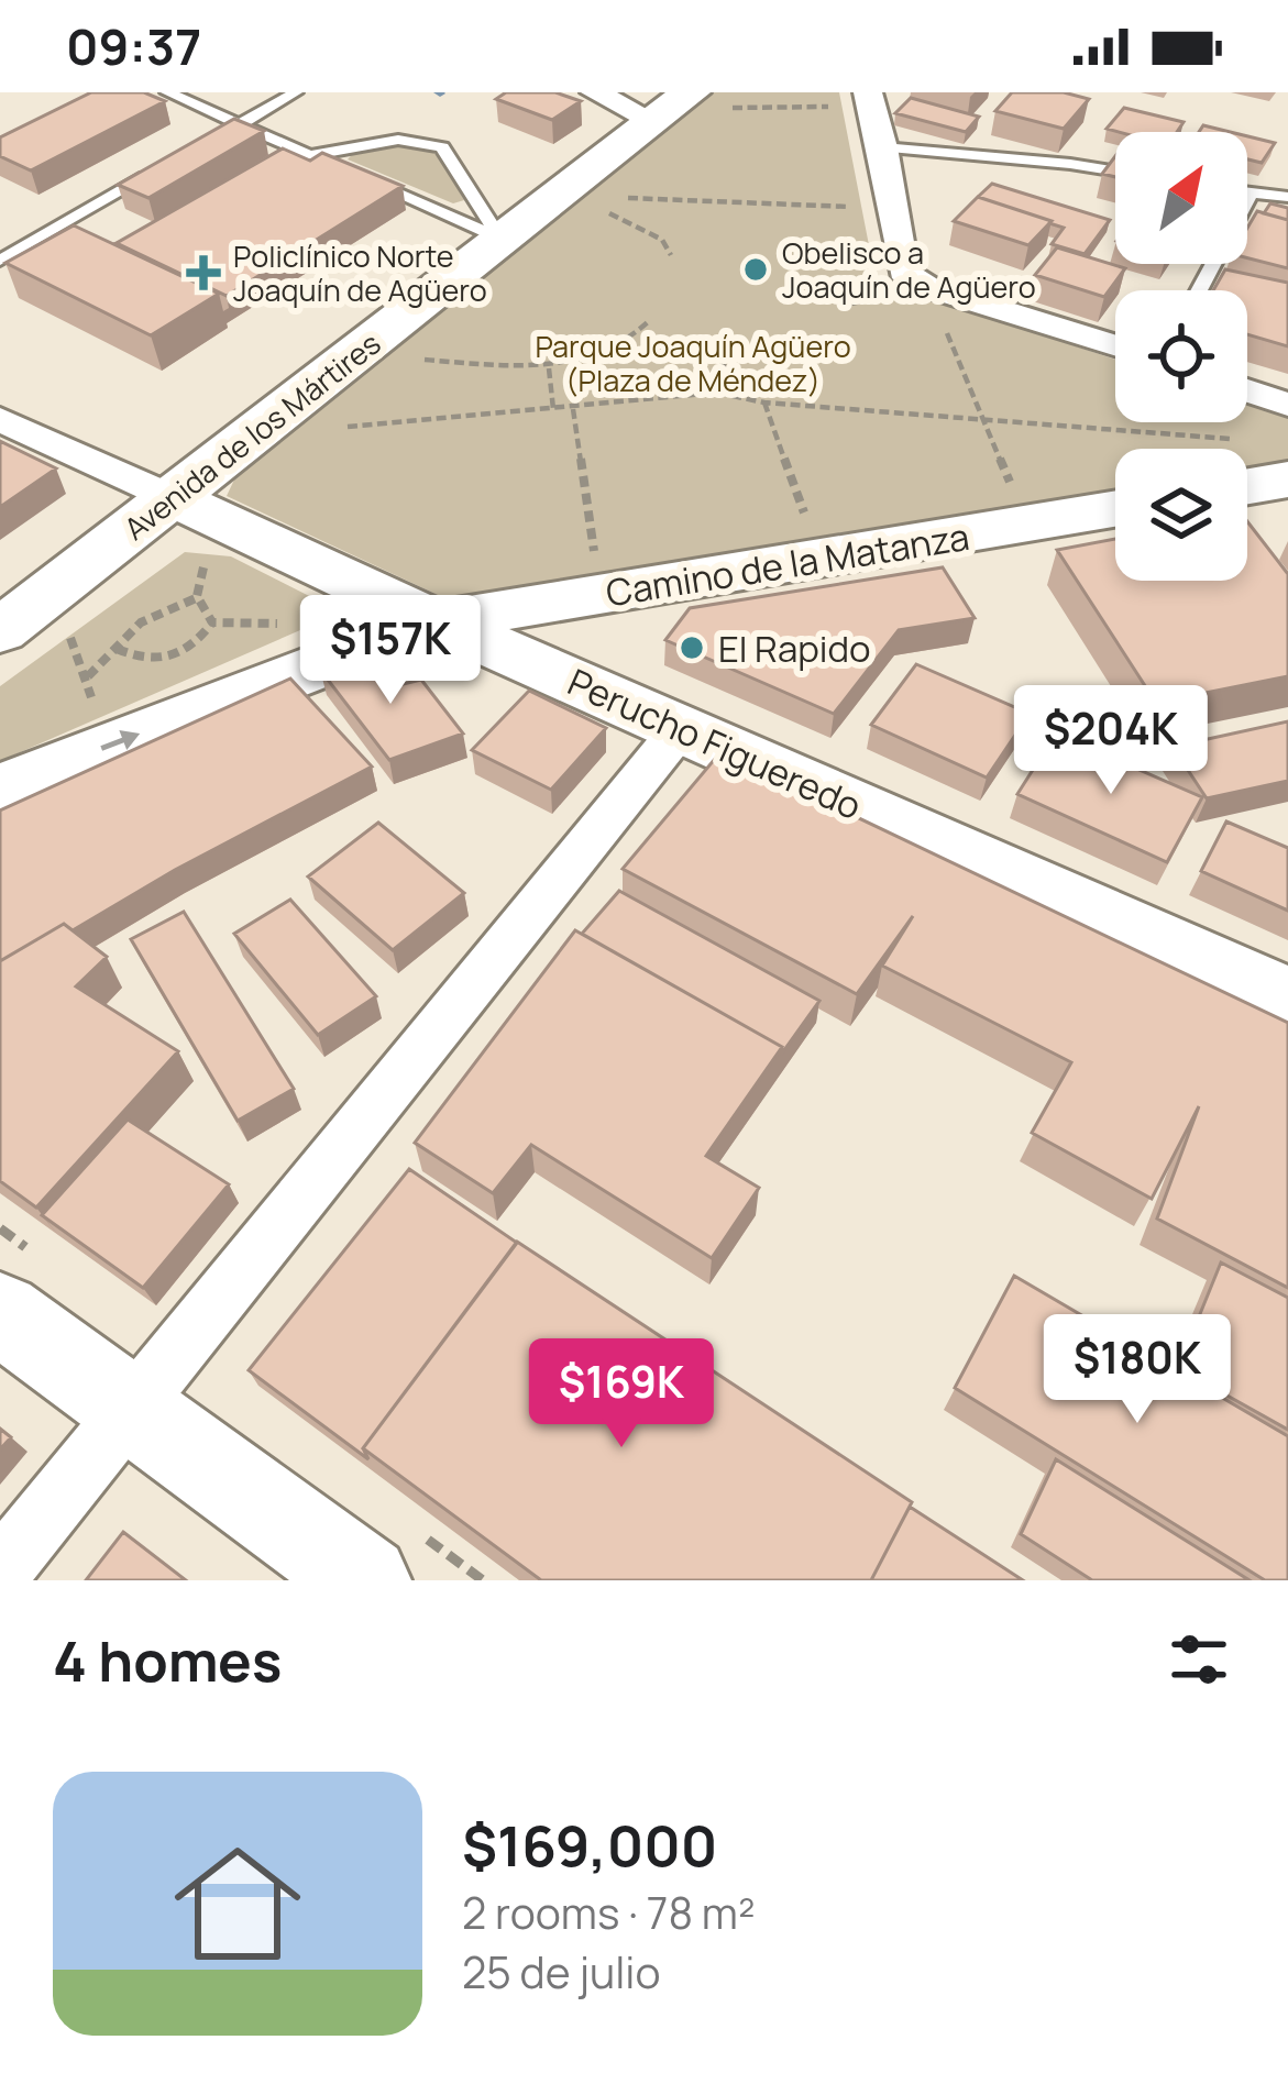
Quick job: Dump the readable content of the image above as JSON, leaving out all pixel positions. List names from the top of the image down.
{
  "streets": {
    "main road": ["Avenida de los Mártires", "Camino de la Matanza", "Perucho Figueredo"]
  },
  "crossings": [
    ["Avenida de los Mártires", "Perucho Figueredo"],
    ["Camino de la Matanza", "Perucho Figueredo"]
  ],
  "parks": ["Parque Joaquín Agüero (Plaza de Méndez)"],
  "places": {
    "other": ["Obelisco a Joaquín de Agüero", "El Rapido"],
    "health": ["Policlínico Norte Joaquín de Agüero"]
  },
  "north": "top right",
  "page": {
    "status": "09:37",
    "price": [
      "$157K",
      "$204K",
      "$180K",
      "$169K"
    ],
    "heading": "4 homes",
    "list": [
      {
        "name": "$169,000",
        "note": "2 rooms · 78 m² · 25 de julio"
      }
    ]
  }
}
